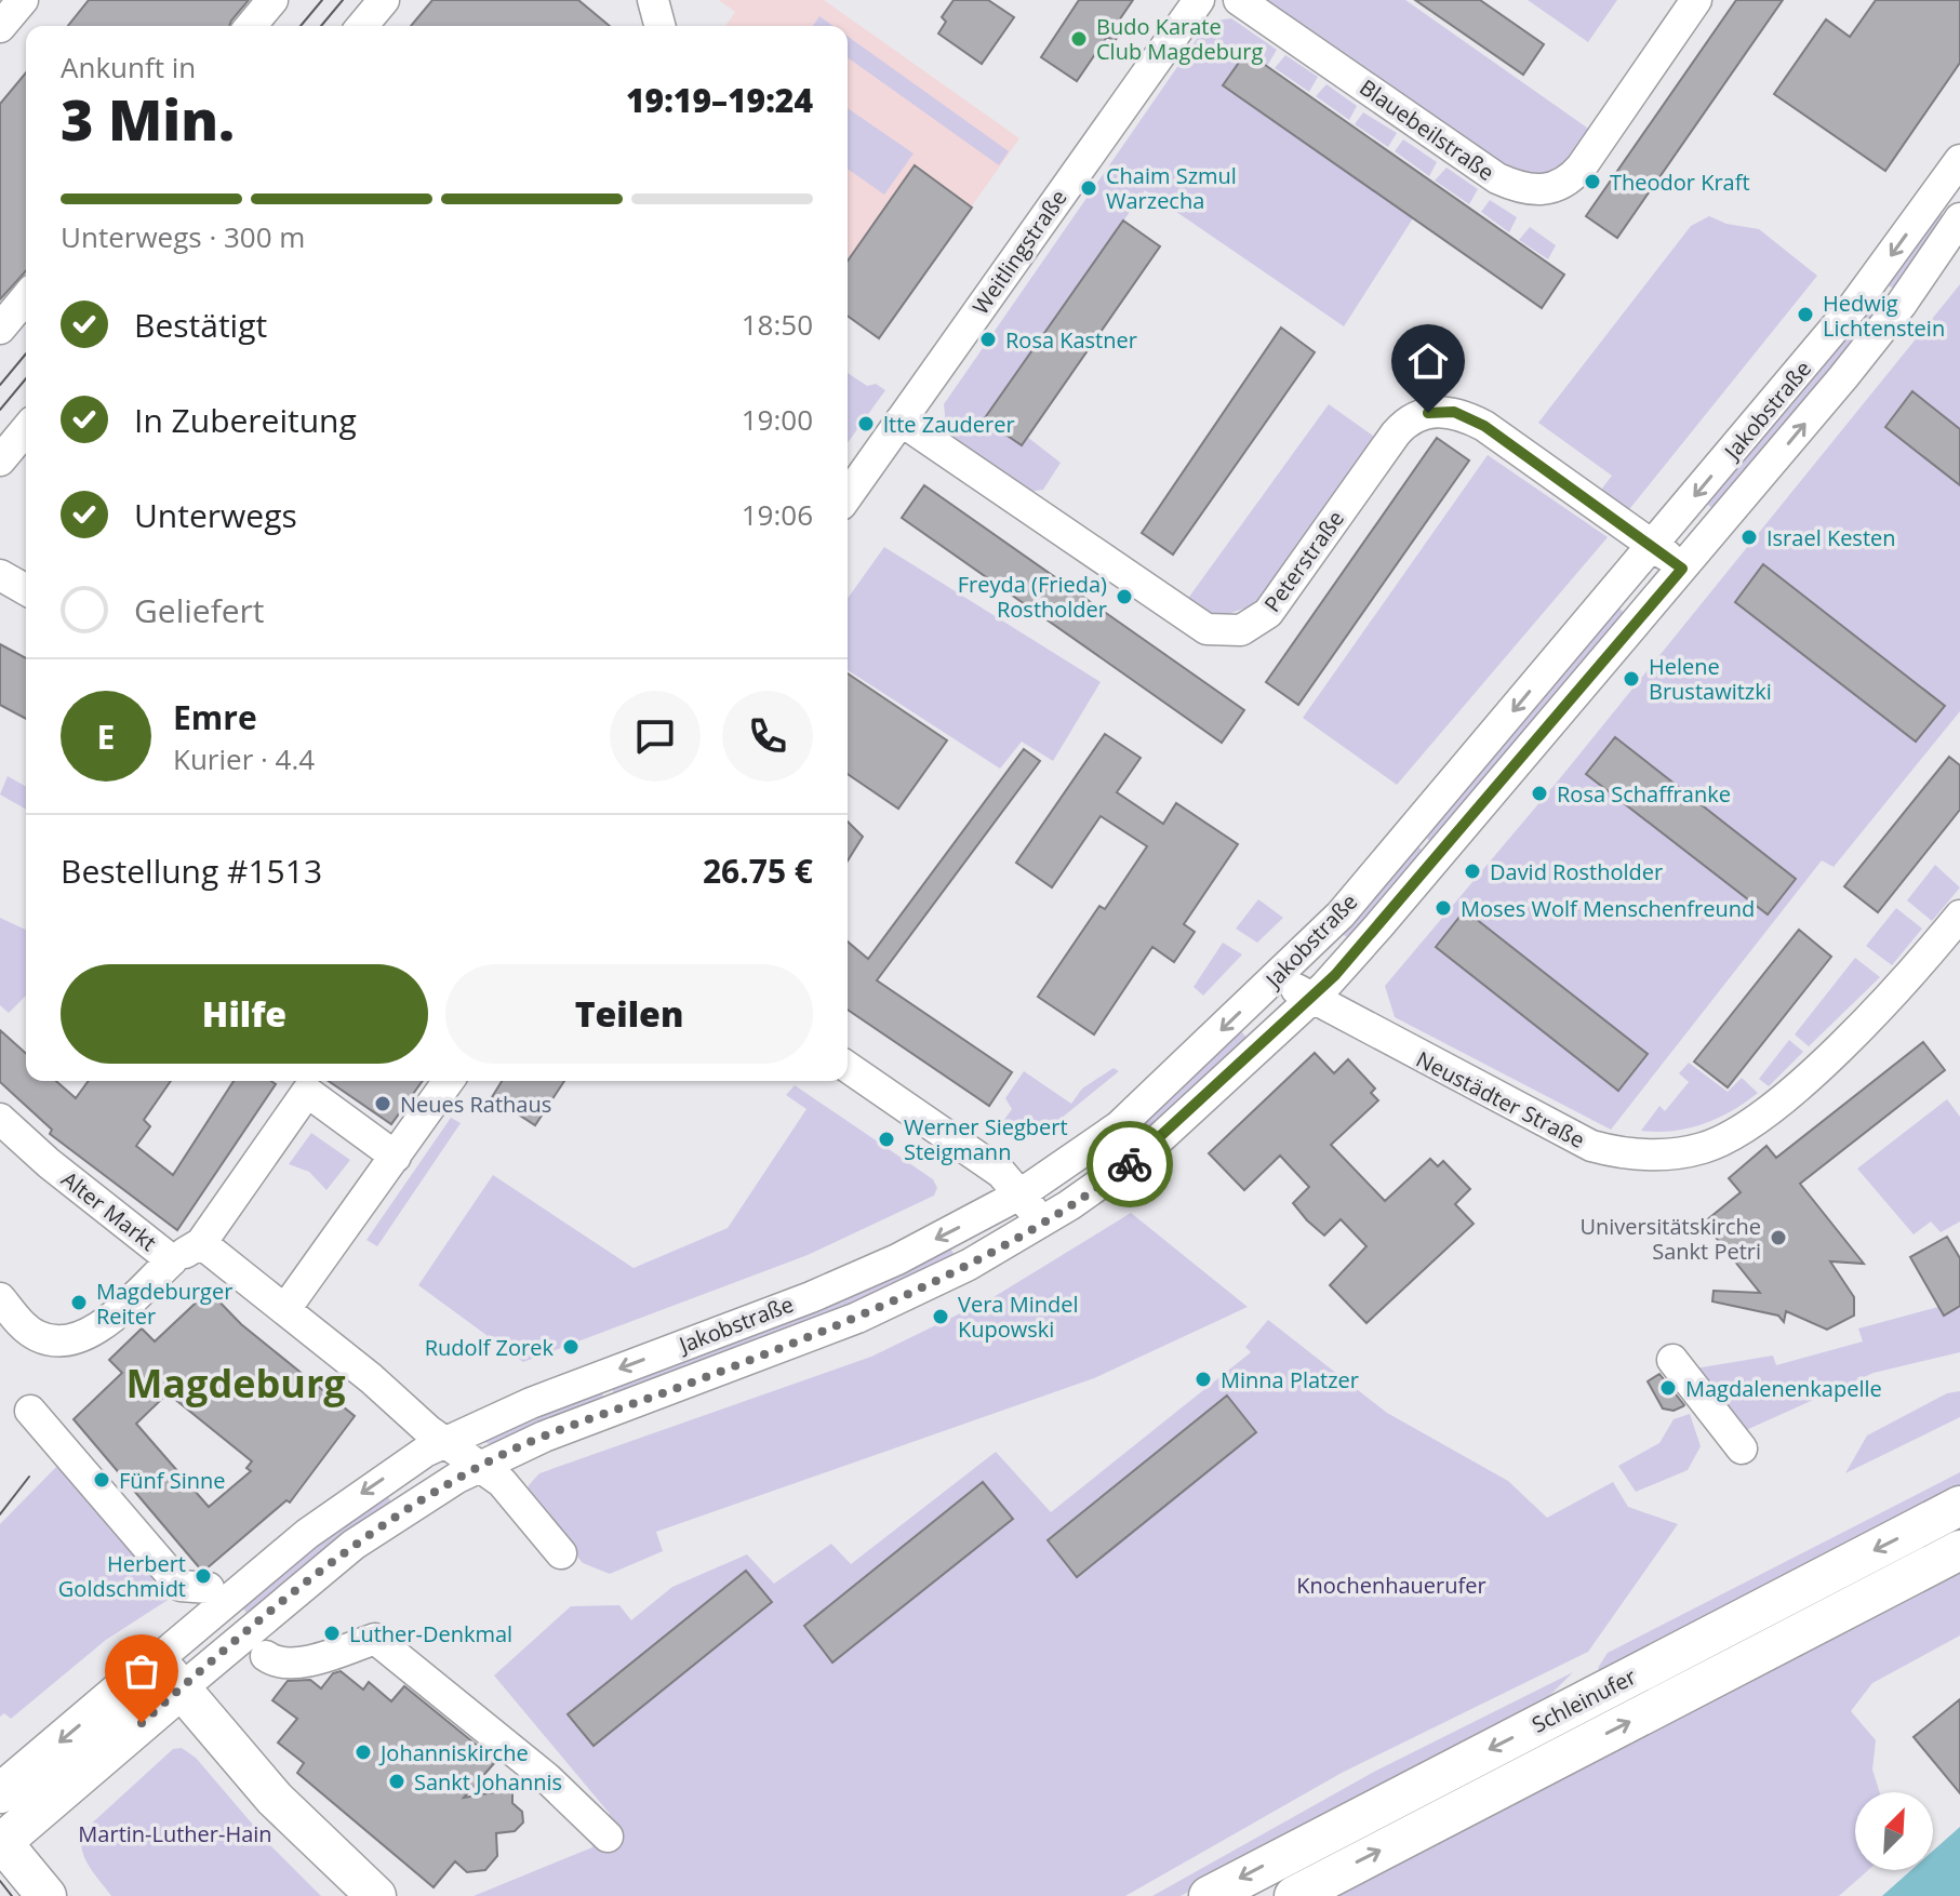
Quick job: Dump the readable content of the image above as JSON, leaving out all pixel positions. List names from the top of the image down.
{
  "streets": {
    "main road": ["Jakobstraße", "Schleinufer"],
    "street": [
      "Blauebeilstraße",
      "Weitlingstraße",
      "Peterstraße",
      "Neustädter Straße",
      "Alter Markt"
    ]
  },
  "crossings": [
    ["Weitlingstraße", "Peterstraße"],
    ["Jakobstraße", "Peterstraße"],
    ["Jakobstraße", "Neustädter Straße"]
  ],
  "districts": ["Magdeburg"],
  "parks": ["Knochenhauerufer", "Martin-Luther-Hain"],
  "places": [
    "Budo Karate Club Magdeburg",
    "Theodor Kraft",
    "Chaim Szmul Warzecha",
    "Hedwig Lichtenstein",
    "Rosa Kastner",
    "ltte Zauderer",
    "Israel Kesten",
    "Freyda (Frieda) Rostholder",
    "Helene Brustawitzki",
    "Rosa Schaffranke",
    "David Rostholder",
    "Moses Wolf Menschenfreund",
    "Neues Rathaus",
    "Werner Siegbert Steigmann",
    "Universitätskirche Sankt Petri",
    "Magdeburger Reiter",
    "Vera Mindel Kupowski",
    "Rudolf Zorek",
    "Minna Platzer",
    "Magdalenenkapelle",
    "Fünf Sinne",
    "Herbert Goldschmidt",
    "Luther-Denkmal",
    "Johanniskirche",
    "Sankt Johannis"
  ],
  "north": "top right",
  "page": {
    "heading": ["3 Min.", "Ankunft in", "19:19–19:24"],
    "panel": [
      "Emre",
      "Kurier · 4.4",
      "Bestellung #1513",
      "26.75 €"
    ],
    "bar": "Unterwegs · 300 m",
    "list": [
      ["Bestätigt", "18:50"],
      ["In Zubereitung", "19:00"],
      ["Unterwegs", "19:06"],
      "Geliefert"
    ],
    "round": "E",
    "buttons": ["Hilfe", "Teilen"]
  }
}
